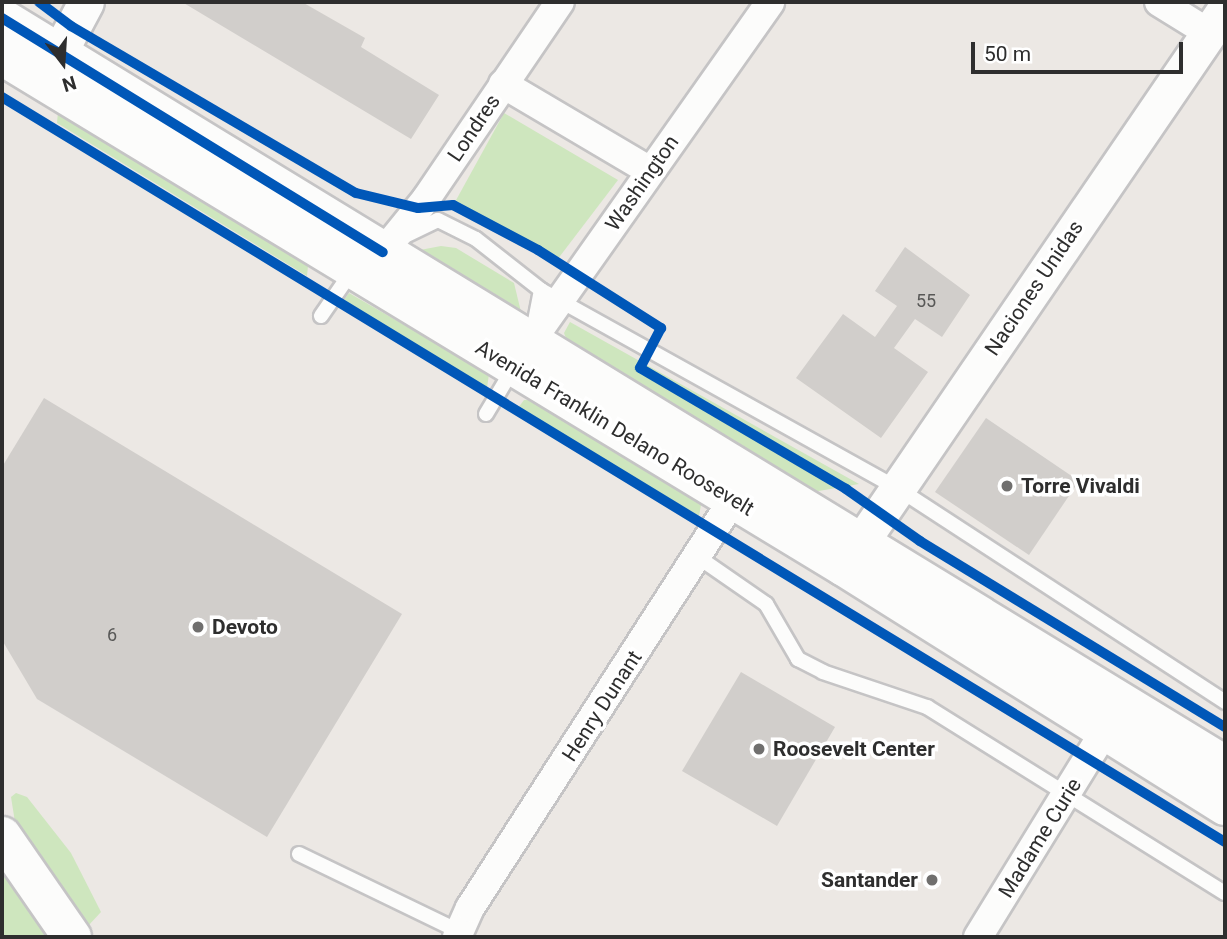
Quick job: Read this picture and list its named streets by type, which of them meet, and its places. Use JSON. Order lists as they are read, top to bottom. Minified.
{"streets":{"main road":["Avenida Franklin Delano Roosevelt"],"street":["Londres","Washington","Naciones Unidas","Henry Dunant","Madame Curie"]},"crossings":[["Londres","Avenida Franklin Delano Roosevelt"],["Washington","Avenida Franklin Delano Roosevelt"],["Naciones Unidas","Avenida Franklin Delano Roosevelt"],["Avenida Franklin Delano Roosevelt","Henry Dunant"],["Avenida Franklin Delano Roosevelt","Madame Curie"]],"places":["Torre Vivaldi","Devoto","Roosevelt Center","Santander"],"house_numbers":["55","6"],"scale_bar":"50 m","north":"bottom"}
